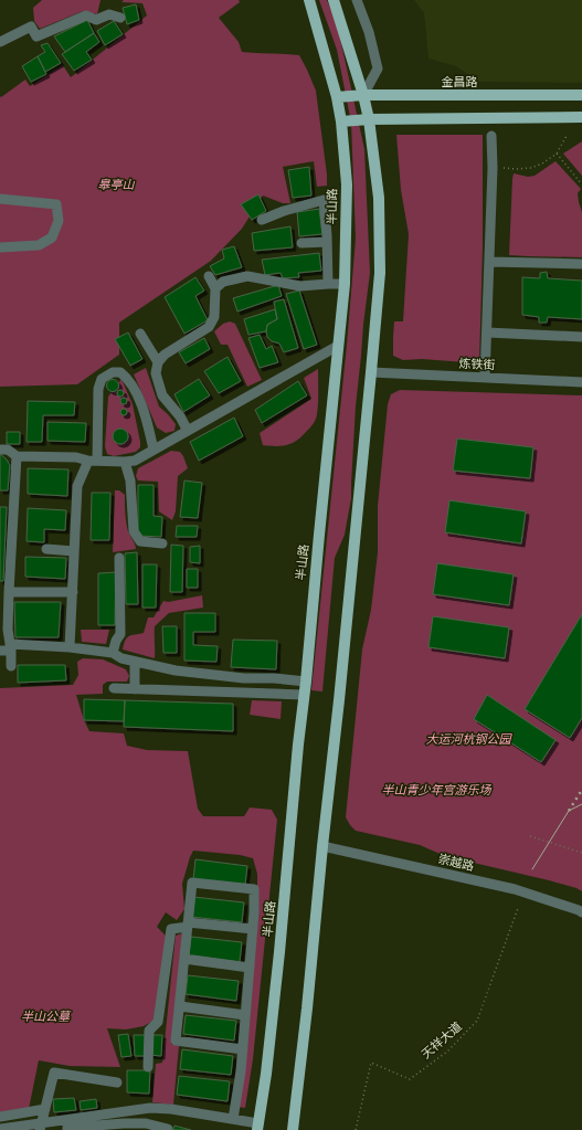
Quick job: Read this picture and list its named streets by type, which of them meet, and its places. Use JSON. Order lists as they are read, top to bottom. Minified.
{"streets":{"main road":["金昌路","半山路"],"street":["炼铁街","崇越路"],"path":["天祥大道"]},"crossings":[["金昌路","半山路"]],"parks":["皋亭山","大运河杭钢公园","半山青少年宫游乐场","半山公墓"]}
